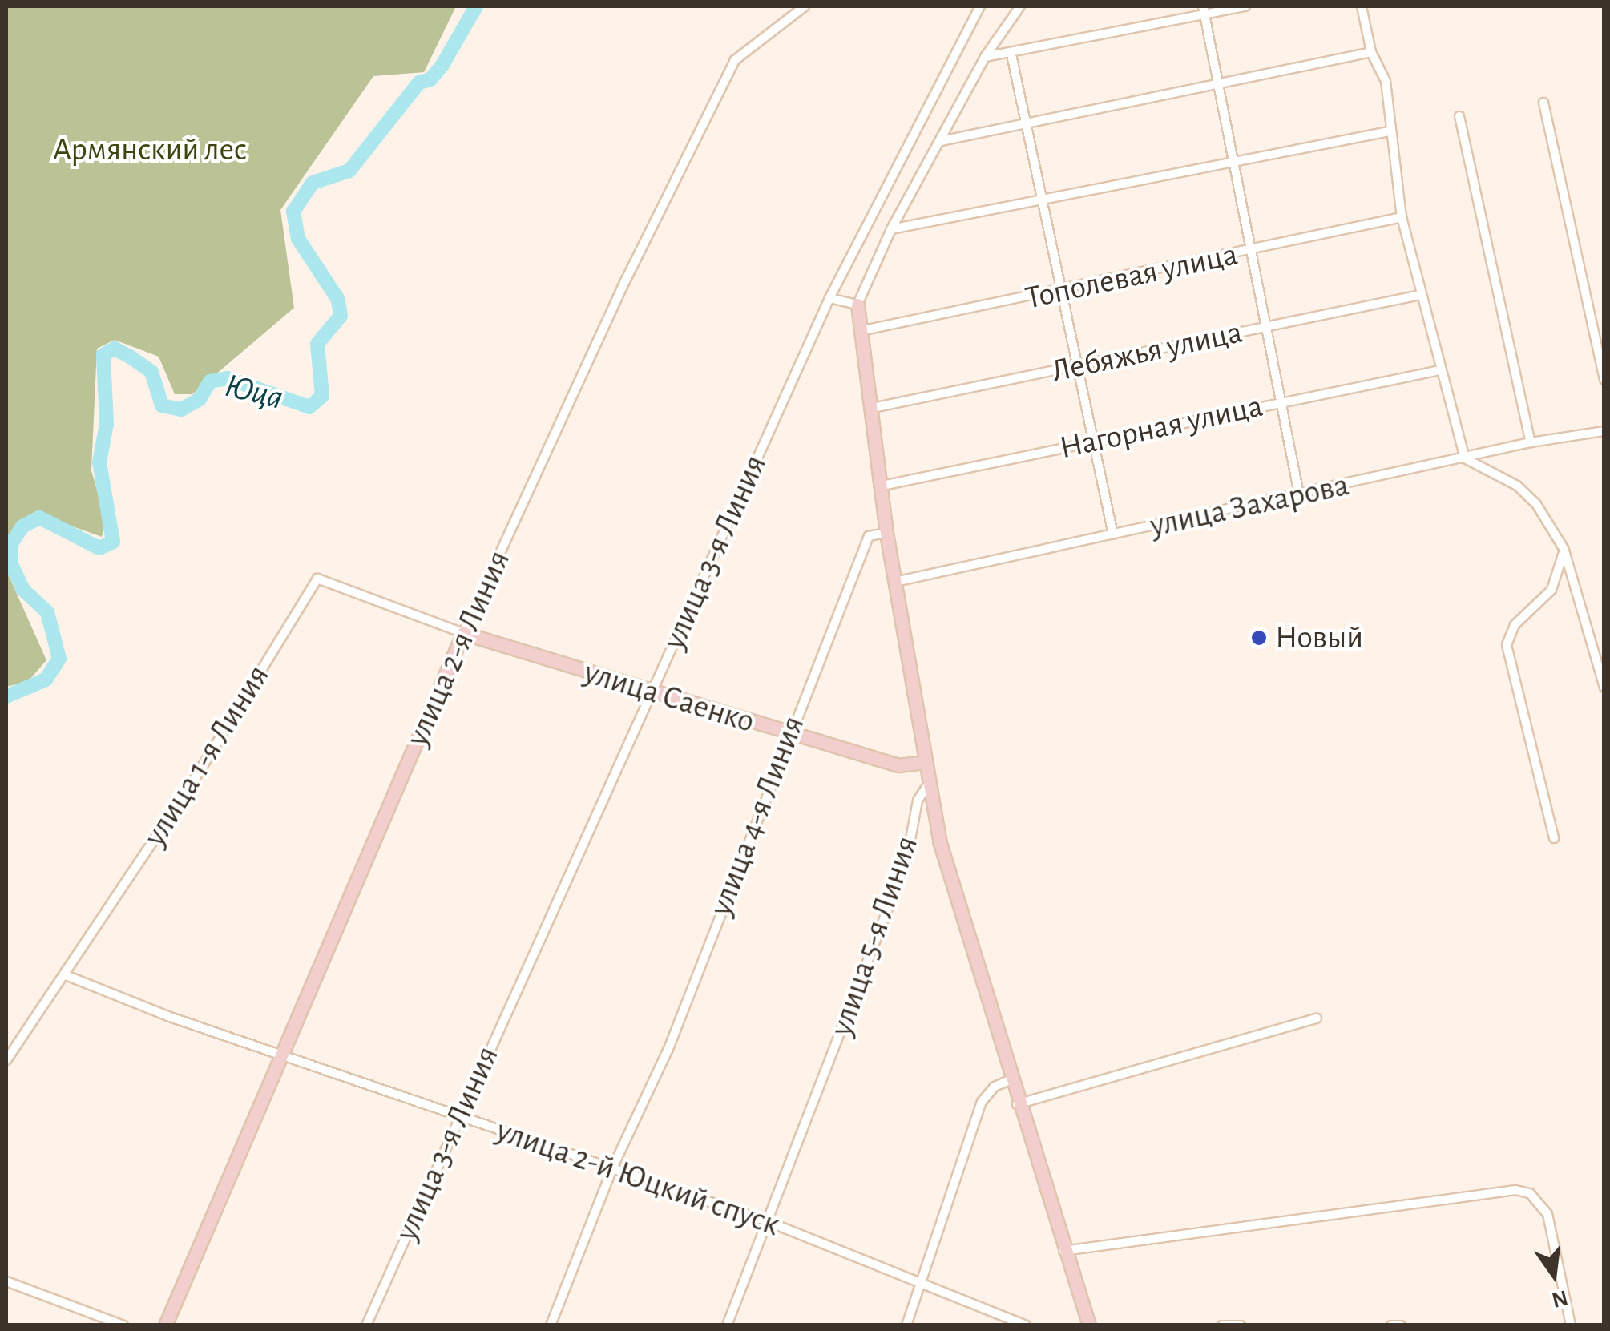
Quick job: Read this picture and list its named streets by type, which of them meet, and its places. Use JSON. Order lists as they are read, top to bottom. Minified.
{"streets":{"street":["Тополевая улица","Лебяжья улица","Нагорная улица","улица Захарова","улица 3-я Линия","улица 2-я Линия","улица Саенко","улица 1-я Линия","улица 4-я Линия","улица 5-я Линия","улица 2-й Юцкий спуск"]},"crossings":[["улица 3-я Линия","улица Саенко"],["улица 3-я Линия","улица 2-й Юцкий спуск"],["улица 2-я Линия","улица Саенко"],["улица 2-я Линия","улица 1-я Линия"],["улица 2-я Линия","улица 2-й Юцкий спуск"],["улица Саенко","улица 1-я Линия"],["улица Саенко","улица 4-я Линия"],["улица 1-я Линия","улица 2-й Юцкий спуск"],["улица 4-я Линия","улица 2-й Юцкий спуск"],["улица 5-я Линия","улица 2-й Юцкий спуск"]],"water":["Юца"],"parks":["Армянский лес"],"places":["Новый"],"north":"bottom"}
